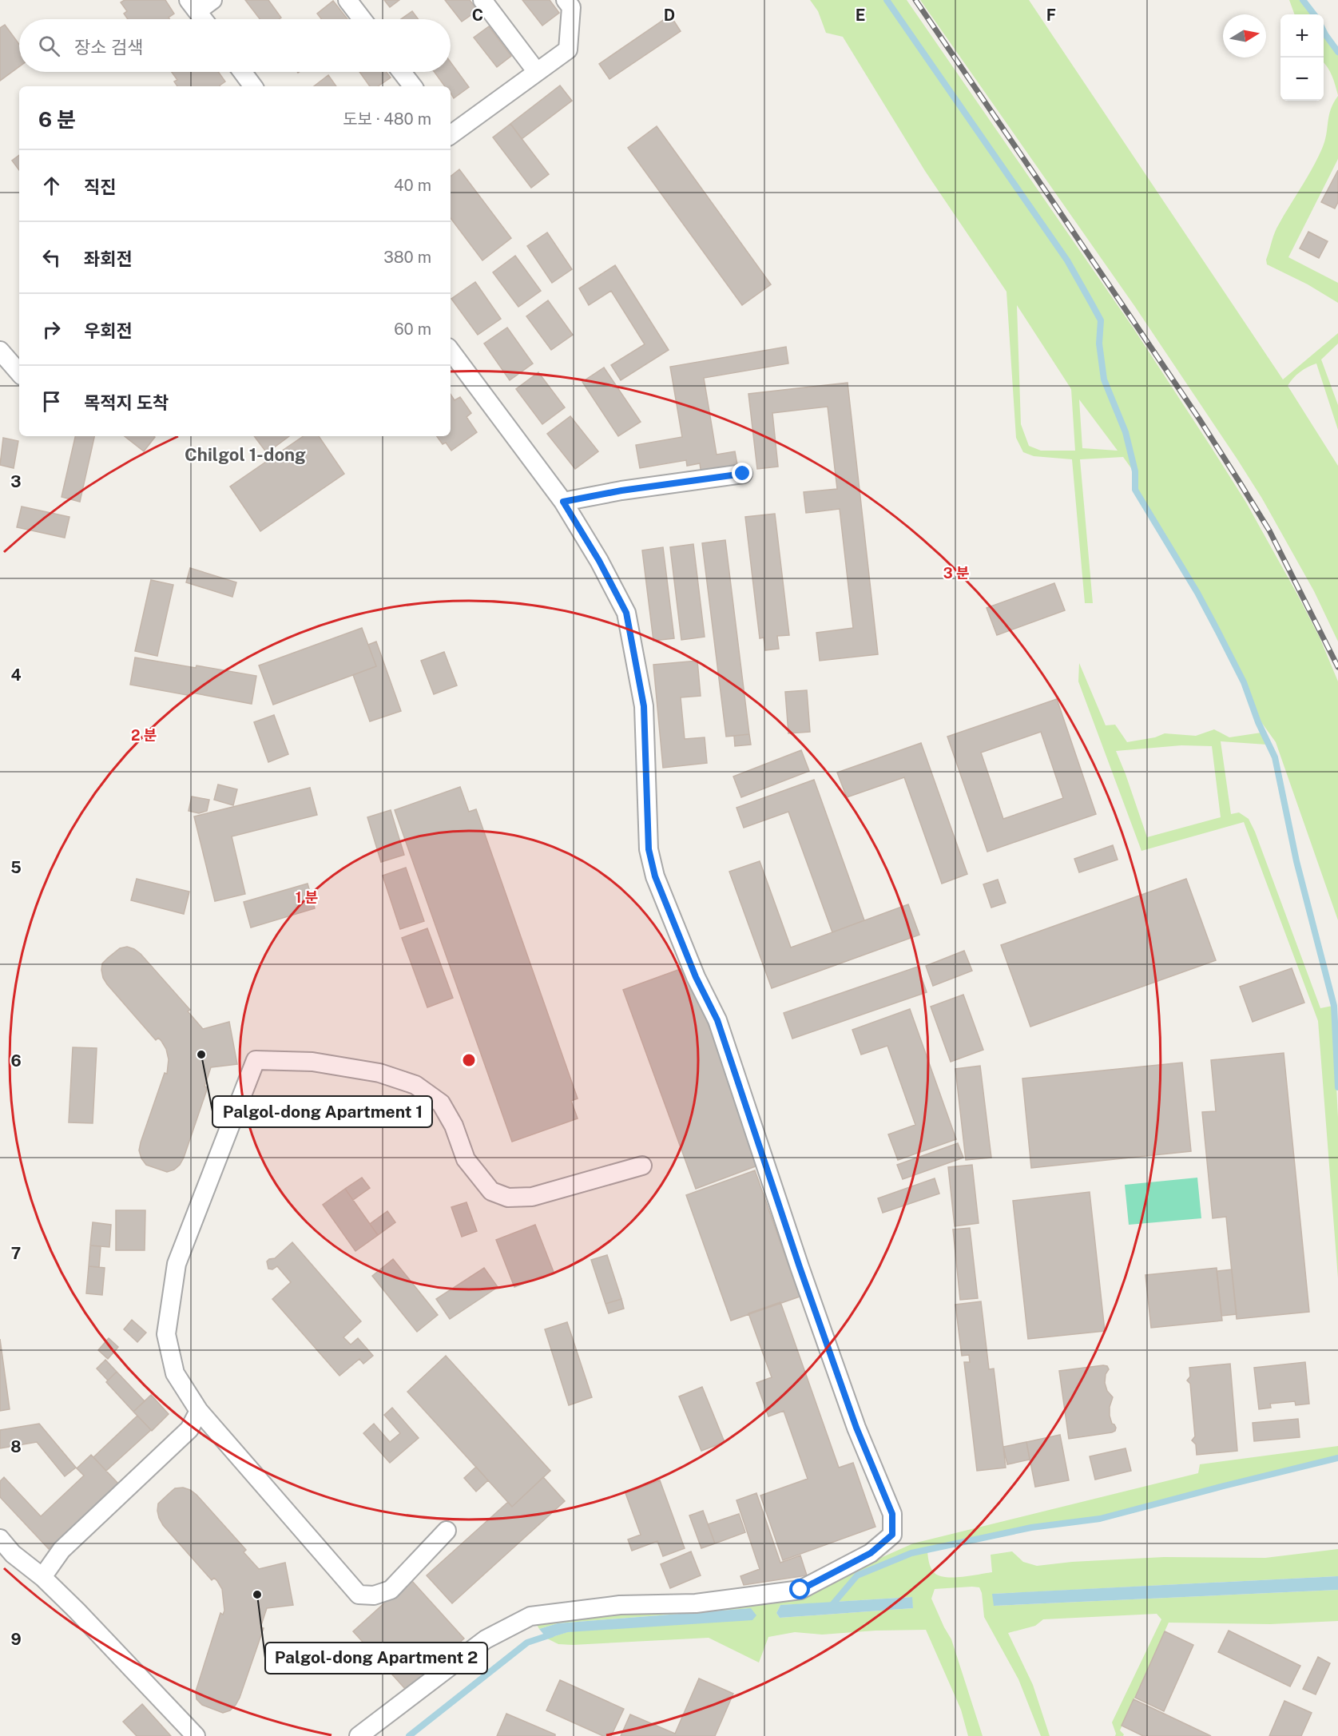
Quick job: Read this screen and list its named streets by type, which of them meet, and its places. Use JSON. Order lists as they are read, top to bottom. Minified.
{"districts":["Chilgol 1-dong"],"places":["Palgol-dong Apartment 1","Palgol-dong Apartment 2"],"north":"right","page":{"map_buttons":["+","−"],"search":"장소 검색","heading":["6 분","도보 · 480 m"],"list":[["직진","40 m"],["좌회전","380 m"],["우회전","60 m"],"목적지 도착"]},"grid":{"columns":["C","D","E","F"],"rows":["3","4","5","6","7","8","9"]},"rings":["3 분","2 분","1 분"]}
